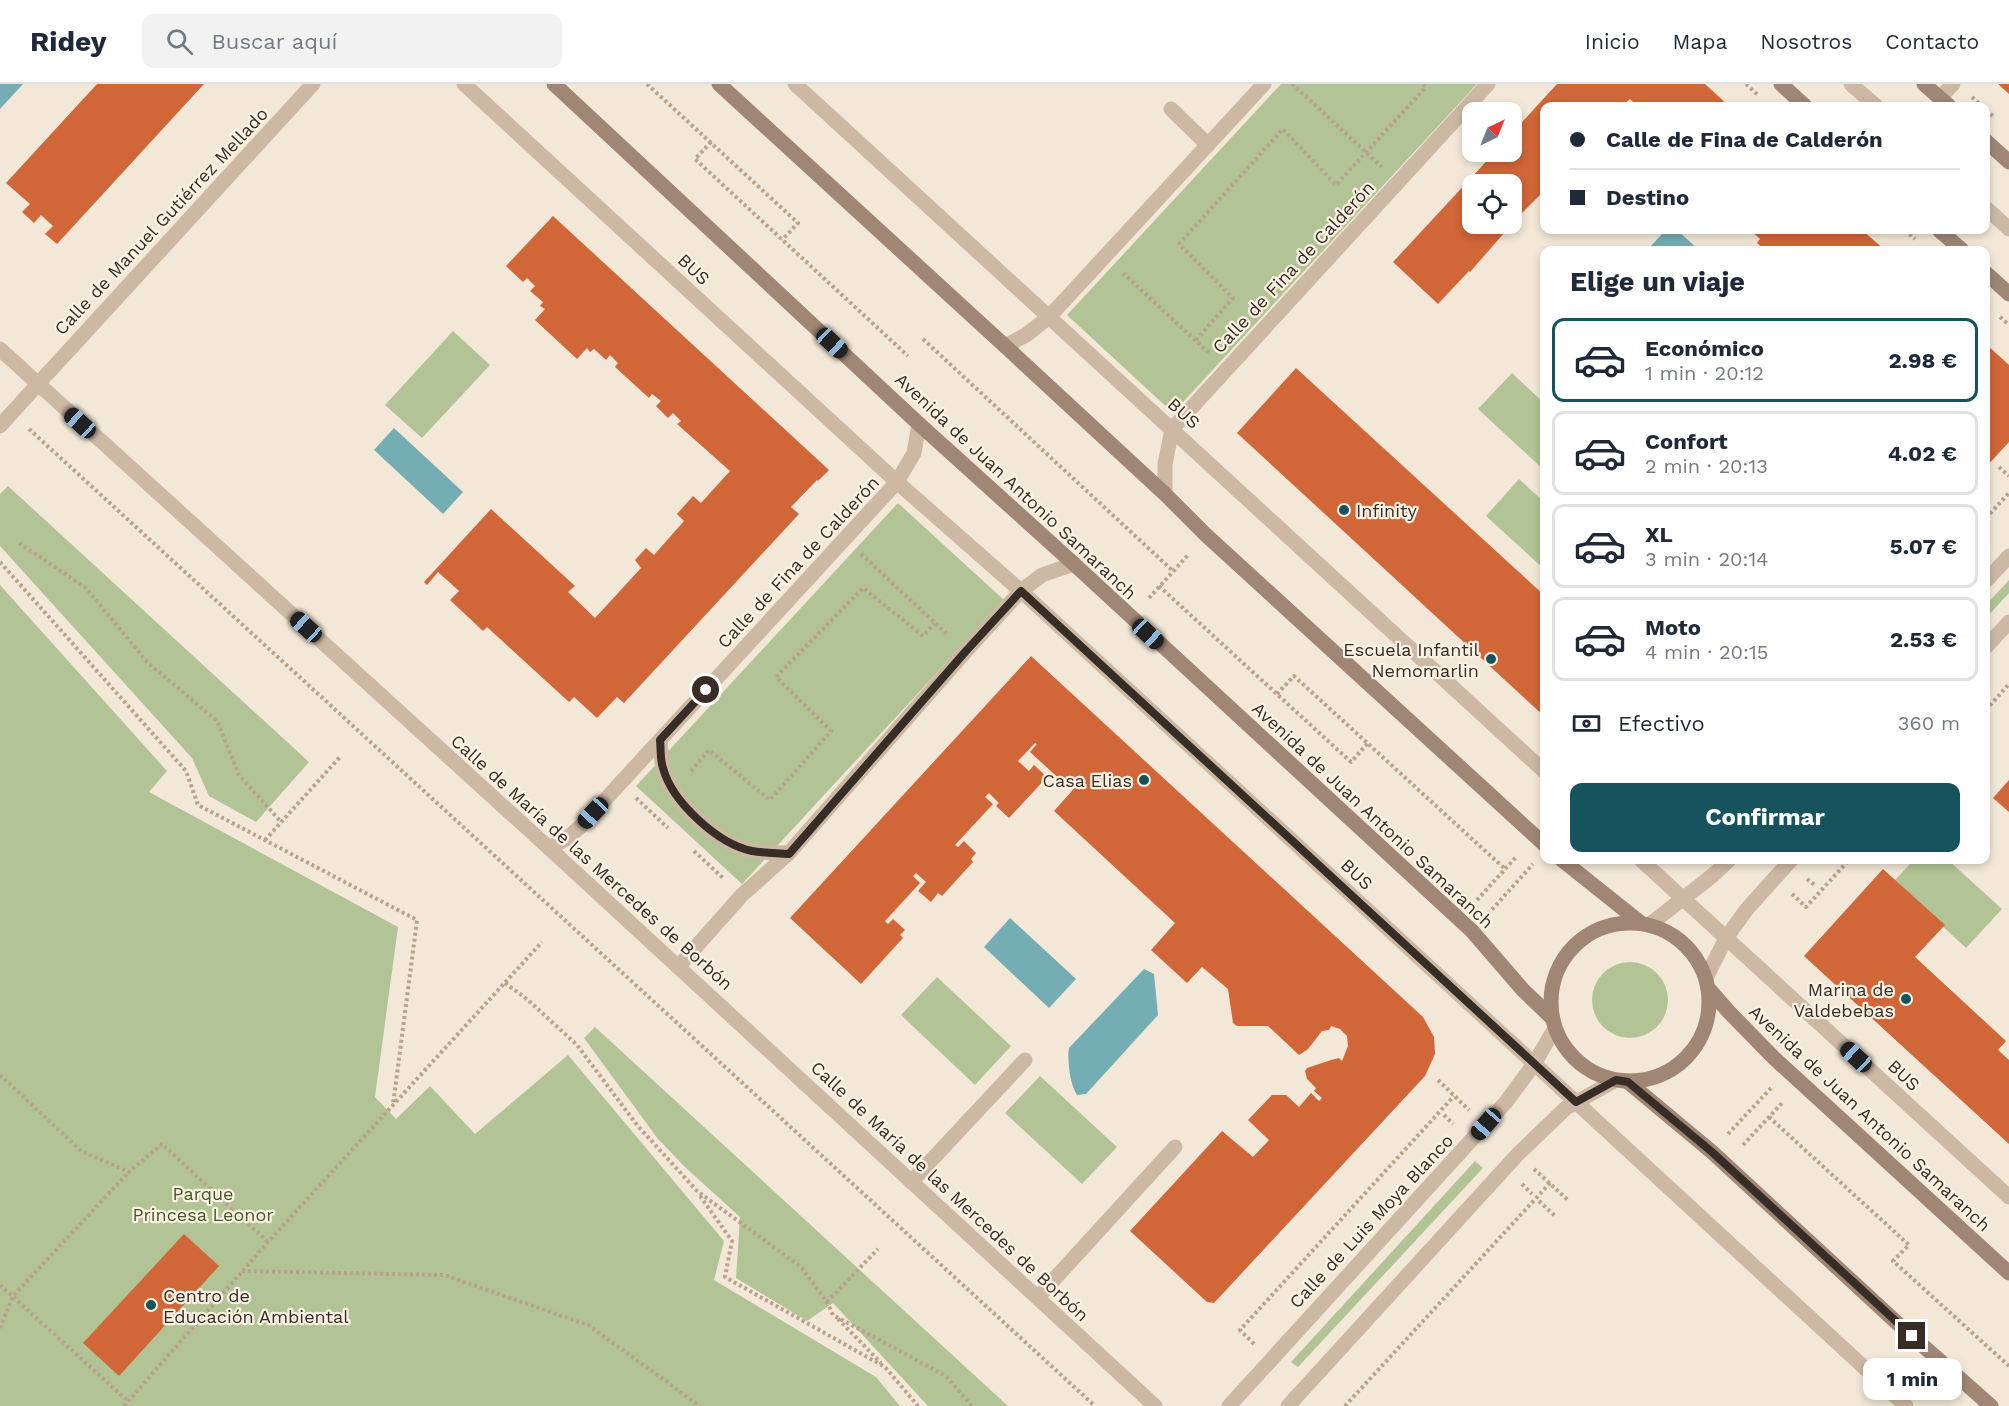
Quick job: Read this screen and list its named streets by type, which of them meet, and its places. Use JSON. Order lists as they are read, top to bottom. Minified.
{"streets":{"street":["Calle de Manuel Gutiérrez Mellado","Calle de Fina de Calderón","BUS","Avenida de Juan Antonio Samaranch","Calle de María de las Mercedes de Borbón","Calle de Luis Moya Blanco"]},"crossings":[["Calle de Manuel Gutiérrez Mellado","Calle de María de las Mercedes de Borbón"],["Calle de Fina de Calderón","BUS"],["Calle de Fina de Calderón","Avenida de Juan Antonio Samaranch"],["Calle de Fina de Calderón","Calle de María de las Mercedes de Borbón"],["BUS","Calle de Luis Moya Blanco"],["Avenida de Juan Antonio Samaranch","Calle de Luis Moya Blanco"]],"parks":["Parque Princesa Leonor"],"places":["Infinity","Escuela Infantil Nemomarlin","Casa Elias","Marina de Valdebebas","Centro de Educación Ambiental"],"north":"top right","page":{"header":"Ridey","search":"Buscar aquí","nav":["Inicio","Mapa","Nosotros","Contacto"],"banner":["Calle de Fina de Calderón","Destino"],"heading":"Elige un viaje","list":[{"name":"Económico","note":"1 min · 20:12","value":"2.98 €"},{"name":"Confort","note":"2 min · 20:13","value":"4.02 €"},{"name":"XL","note":"3 min · 20:14","value":"5.07 €"},{"name":"Moto","note":"4 min · 20:15","value":"2.53 €"}],"pay":["Efectivo","360 m"],"buttons":"Confirmar","bubble":"1 min"}}
